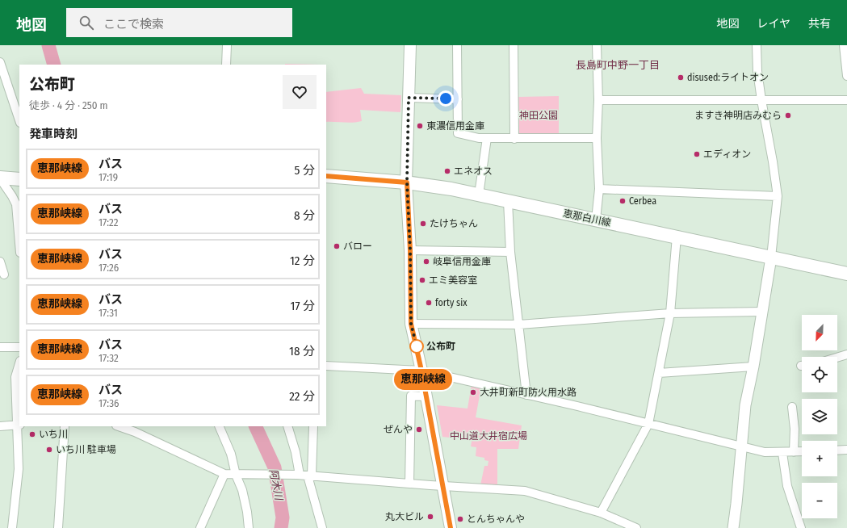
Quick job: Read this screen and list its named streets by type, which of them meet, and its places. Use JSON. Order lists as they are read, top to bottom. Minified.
{"streets":{"main road":["恵那白川線"]},"districts":["長島町中野一丁目"],"water":["阿木川"],"parks":["神田公園","中山道大井宿広場"],"places":["disused:ライトオン","ますき神明店みむら","東濃信用金庫","エディオン","エネオス","Cerbea","たけちゃん","バロー","岐阜信用金庫","エミ美容室","forty six","公布町","大井町新町防火用水路","ぜんや","いち川","いち川 駐車場","丸大ビル","とんちゃんや"],"lines":["bus line 恵那峡線"],"north":"bottom left","page":{"header":"地図","search":"ここで検索","nav":["地図","レイヤ","共有"],"on_map":"恵那峡線","heading":[["公布町","徒歩 · 4 分 · 250 m"],"発車時刻"],"list":[{"mark":"恵那峡線","name":"バス","note":"17:19","value":"5 分"},{"mark":"恵那峡線","name":"バス","note":"17:22","value":"8 分"},{"mark":"恵那峡線","name":"バス","note":"17:26","value":"12 分"},{"mark":"恵那峡線","name":"バス","note":"17:31","value":"17 分"},{"mark":"恵那峡線","name":"バス","note":"17:32","value":"18 分"},{"mark":"恵那峡線","name":"バス","note":"17:36","value":"22 分"}],"map_buttons":["+","−"]}}
